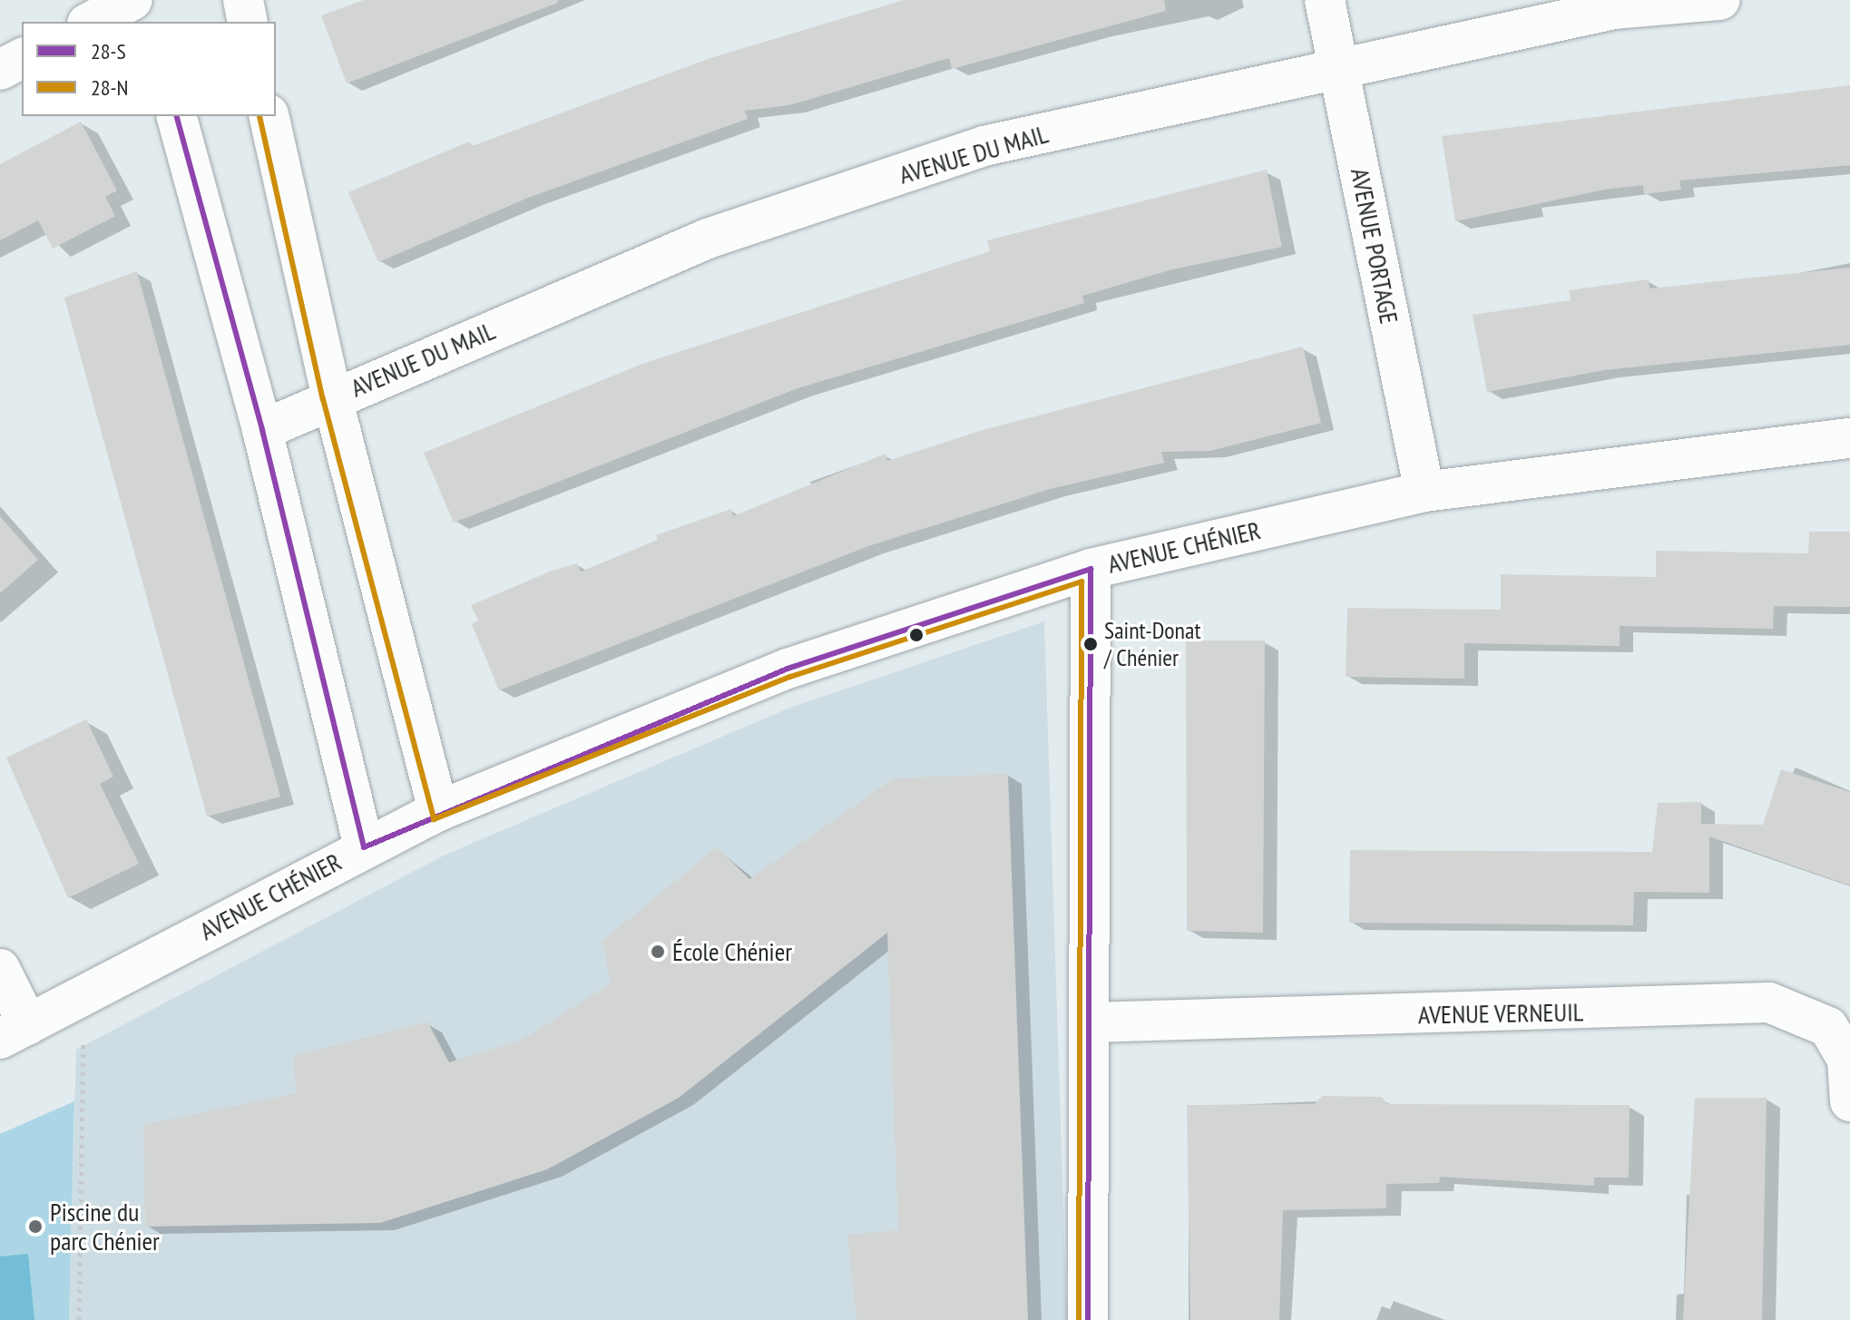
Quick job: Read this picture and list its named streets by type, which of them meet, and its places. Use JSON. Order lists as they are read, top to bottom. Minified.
{"streets":{"street":["AVENUE DU MAIL","AVENUE PORTAGE","AVENUE CHÉNIER","AVENUE VERNEUIL"]},"crossings":[["AVENUE DU MAIL","AVENUE PORTAGE"],["AVENUE PORTAGE","AVENUE CHÉNIER"]],"places":["Saint-Donat / Chénier","École Chénier","Piscine du parc Chénier"],"lines":["transit line 28-S","transit line 28-N"],"legend":["28-S","28-N"]}
